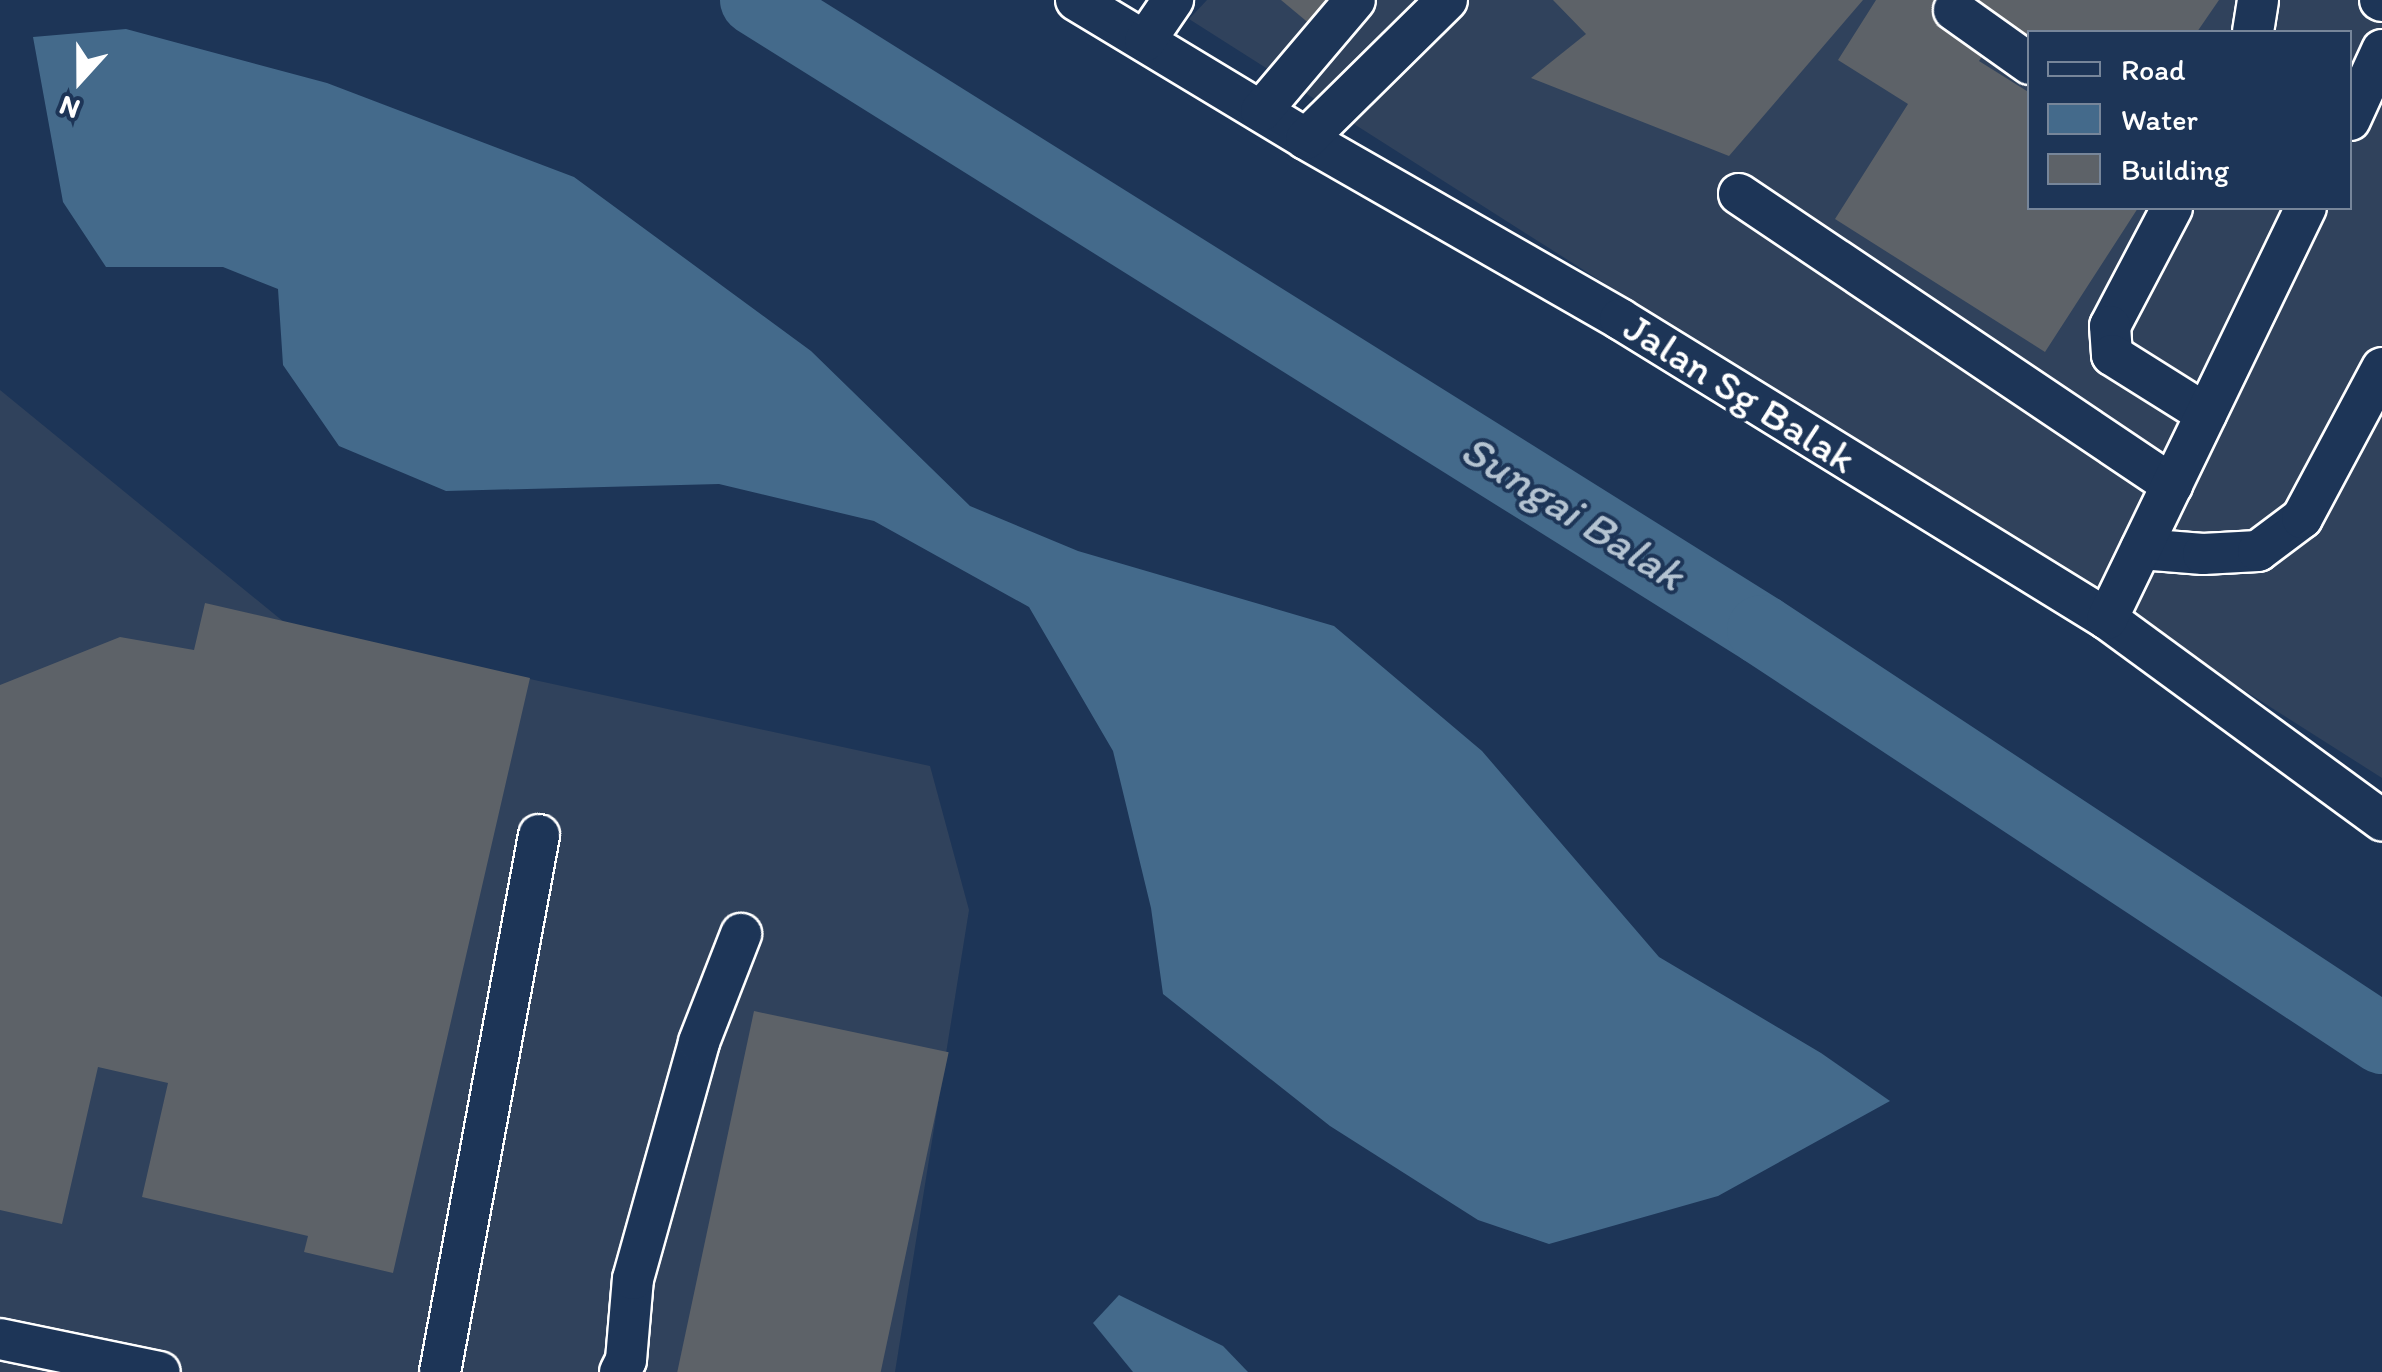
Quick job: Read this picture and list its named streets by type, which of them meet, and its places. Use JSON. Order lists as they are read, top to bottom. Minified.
{"streets":{"street":["Jalan Sg Balak"]},"water":["Sungai Balak"],"legend":["Road","Water","Building"],"north":"bottom"}
